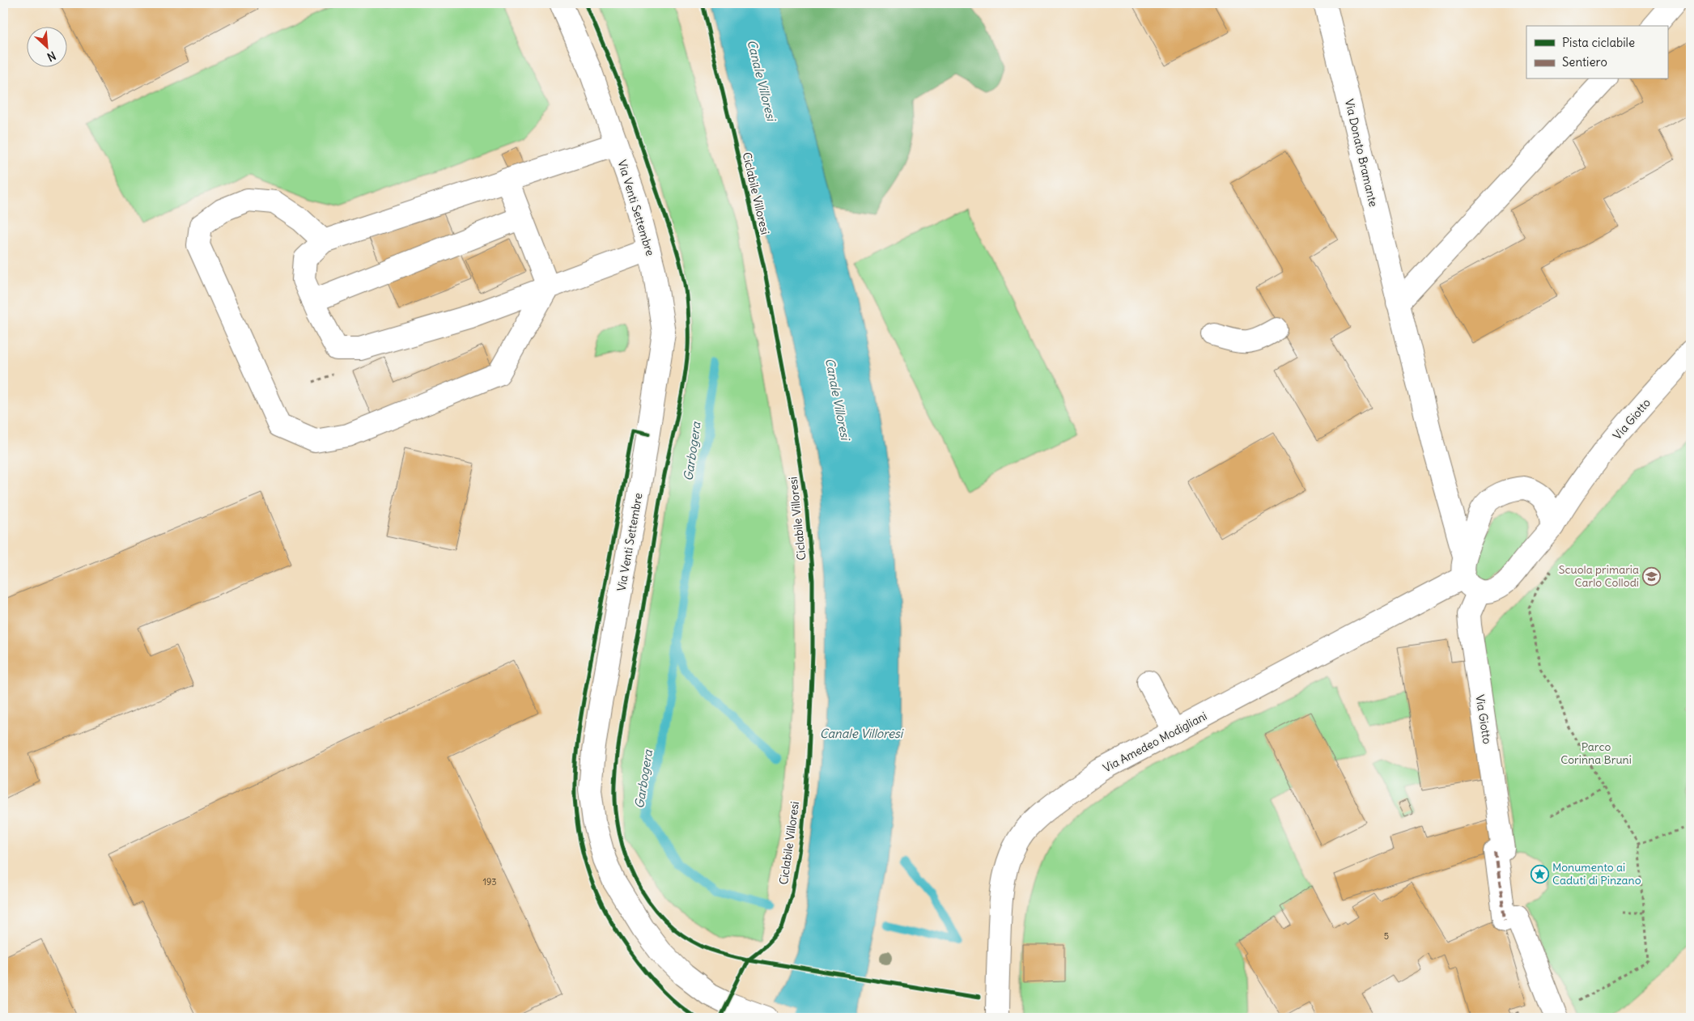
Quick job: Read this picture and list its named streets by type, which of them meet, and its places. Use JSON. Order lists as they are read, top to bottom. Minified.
{"streets":{"street":["Via Donato Bramante","Via Venti Settembre","Via Giotto","Via Amedeo Modigliani"],"cycle path":["Ciclabile Villoresi"]},"crossings":[["Via Donato Bramante","Via Giotto"],["Via Donato Bramante","Via Amedeo Modigliani"],["Via Giotto","Via Amedeo Modigliani"]],"water":["Canale Villoresi","Garbogera"],"parks":["Parco Corinna Bruni"],"places":{"school or university":["Scuola primaria Carlo Collodi"],"place":["Monumento ai Caduti di Pinzano"]},"house_numbers":["193","5"],"legend":["Pista ciclabile","Sentiero"],"north":"bottom right"}
